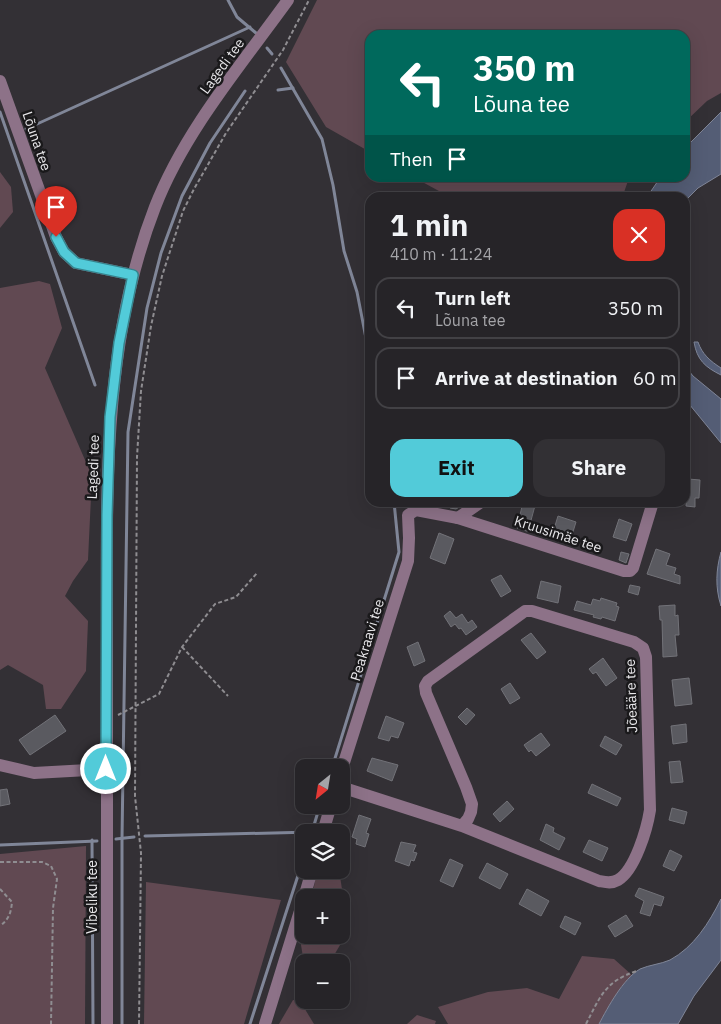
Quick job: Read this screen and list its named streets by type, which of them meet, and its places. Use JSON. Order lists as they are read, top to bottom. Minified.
{"streets":{"street":["Lagedi tee","Lõuna tee","Kruusimäe tee","Peakraavi tee","Jõeääre tee","Vibeliku tee"]},"crossings":[["Lagedi tee","Lõuna tee"],["Lagedi tee","Vibeliku tee"],["Kruusimäe tee","Peakraavi tee"]],"north":"bottom left","page":{"turn":["350 m","Lõuna tee"],"then":"Then","heading":["1 min","410 m · 11:24"],"list":[{"name":"Turn left","note":"Lõuna tee","value":"350 m"},{"name":"Arrive at destination","value":"60 m"}],"buttons":["Exit","Share"],"map_buttons":["+","−"]}}
